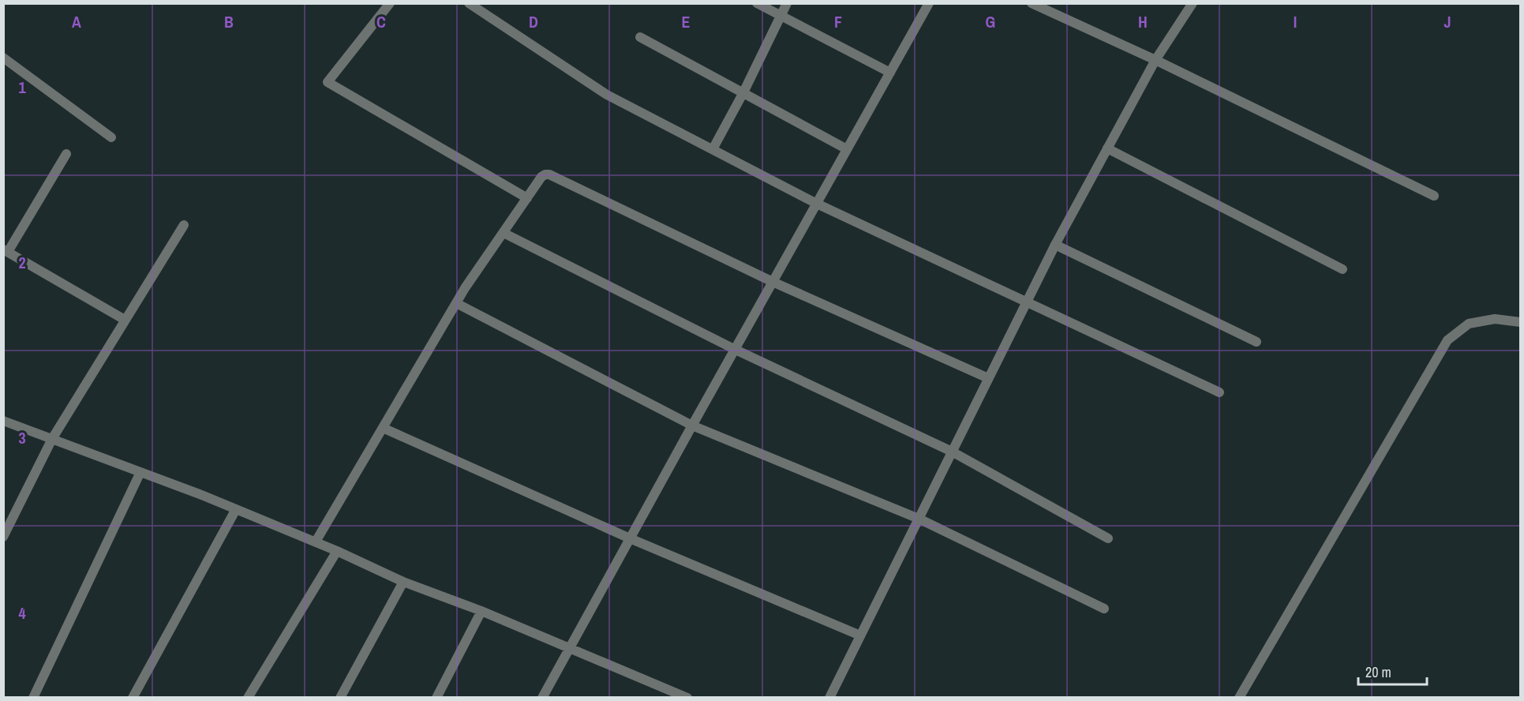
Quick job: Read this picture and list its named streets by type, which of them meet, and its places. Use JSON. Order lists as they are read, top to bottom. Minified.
{"scale_bar":"20 m","grid":{"columns":["A","B","C","D","E","F","G","H","I","J"],"rows":["1","2","3","4"]}}
